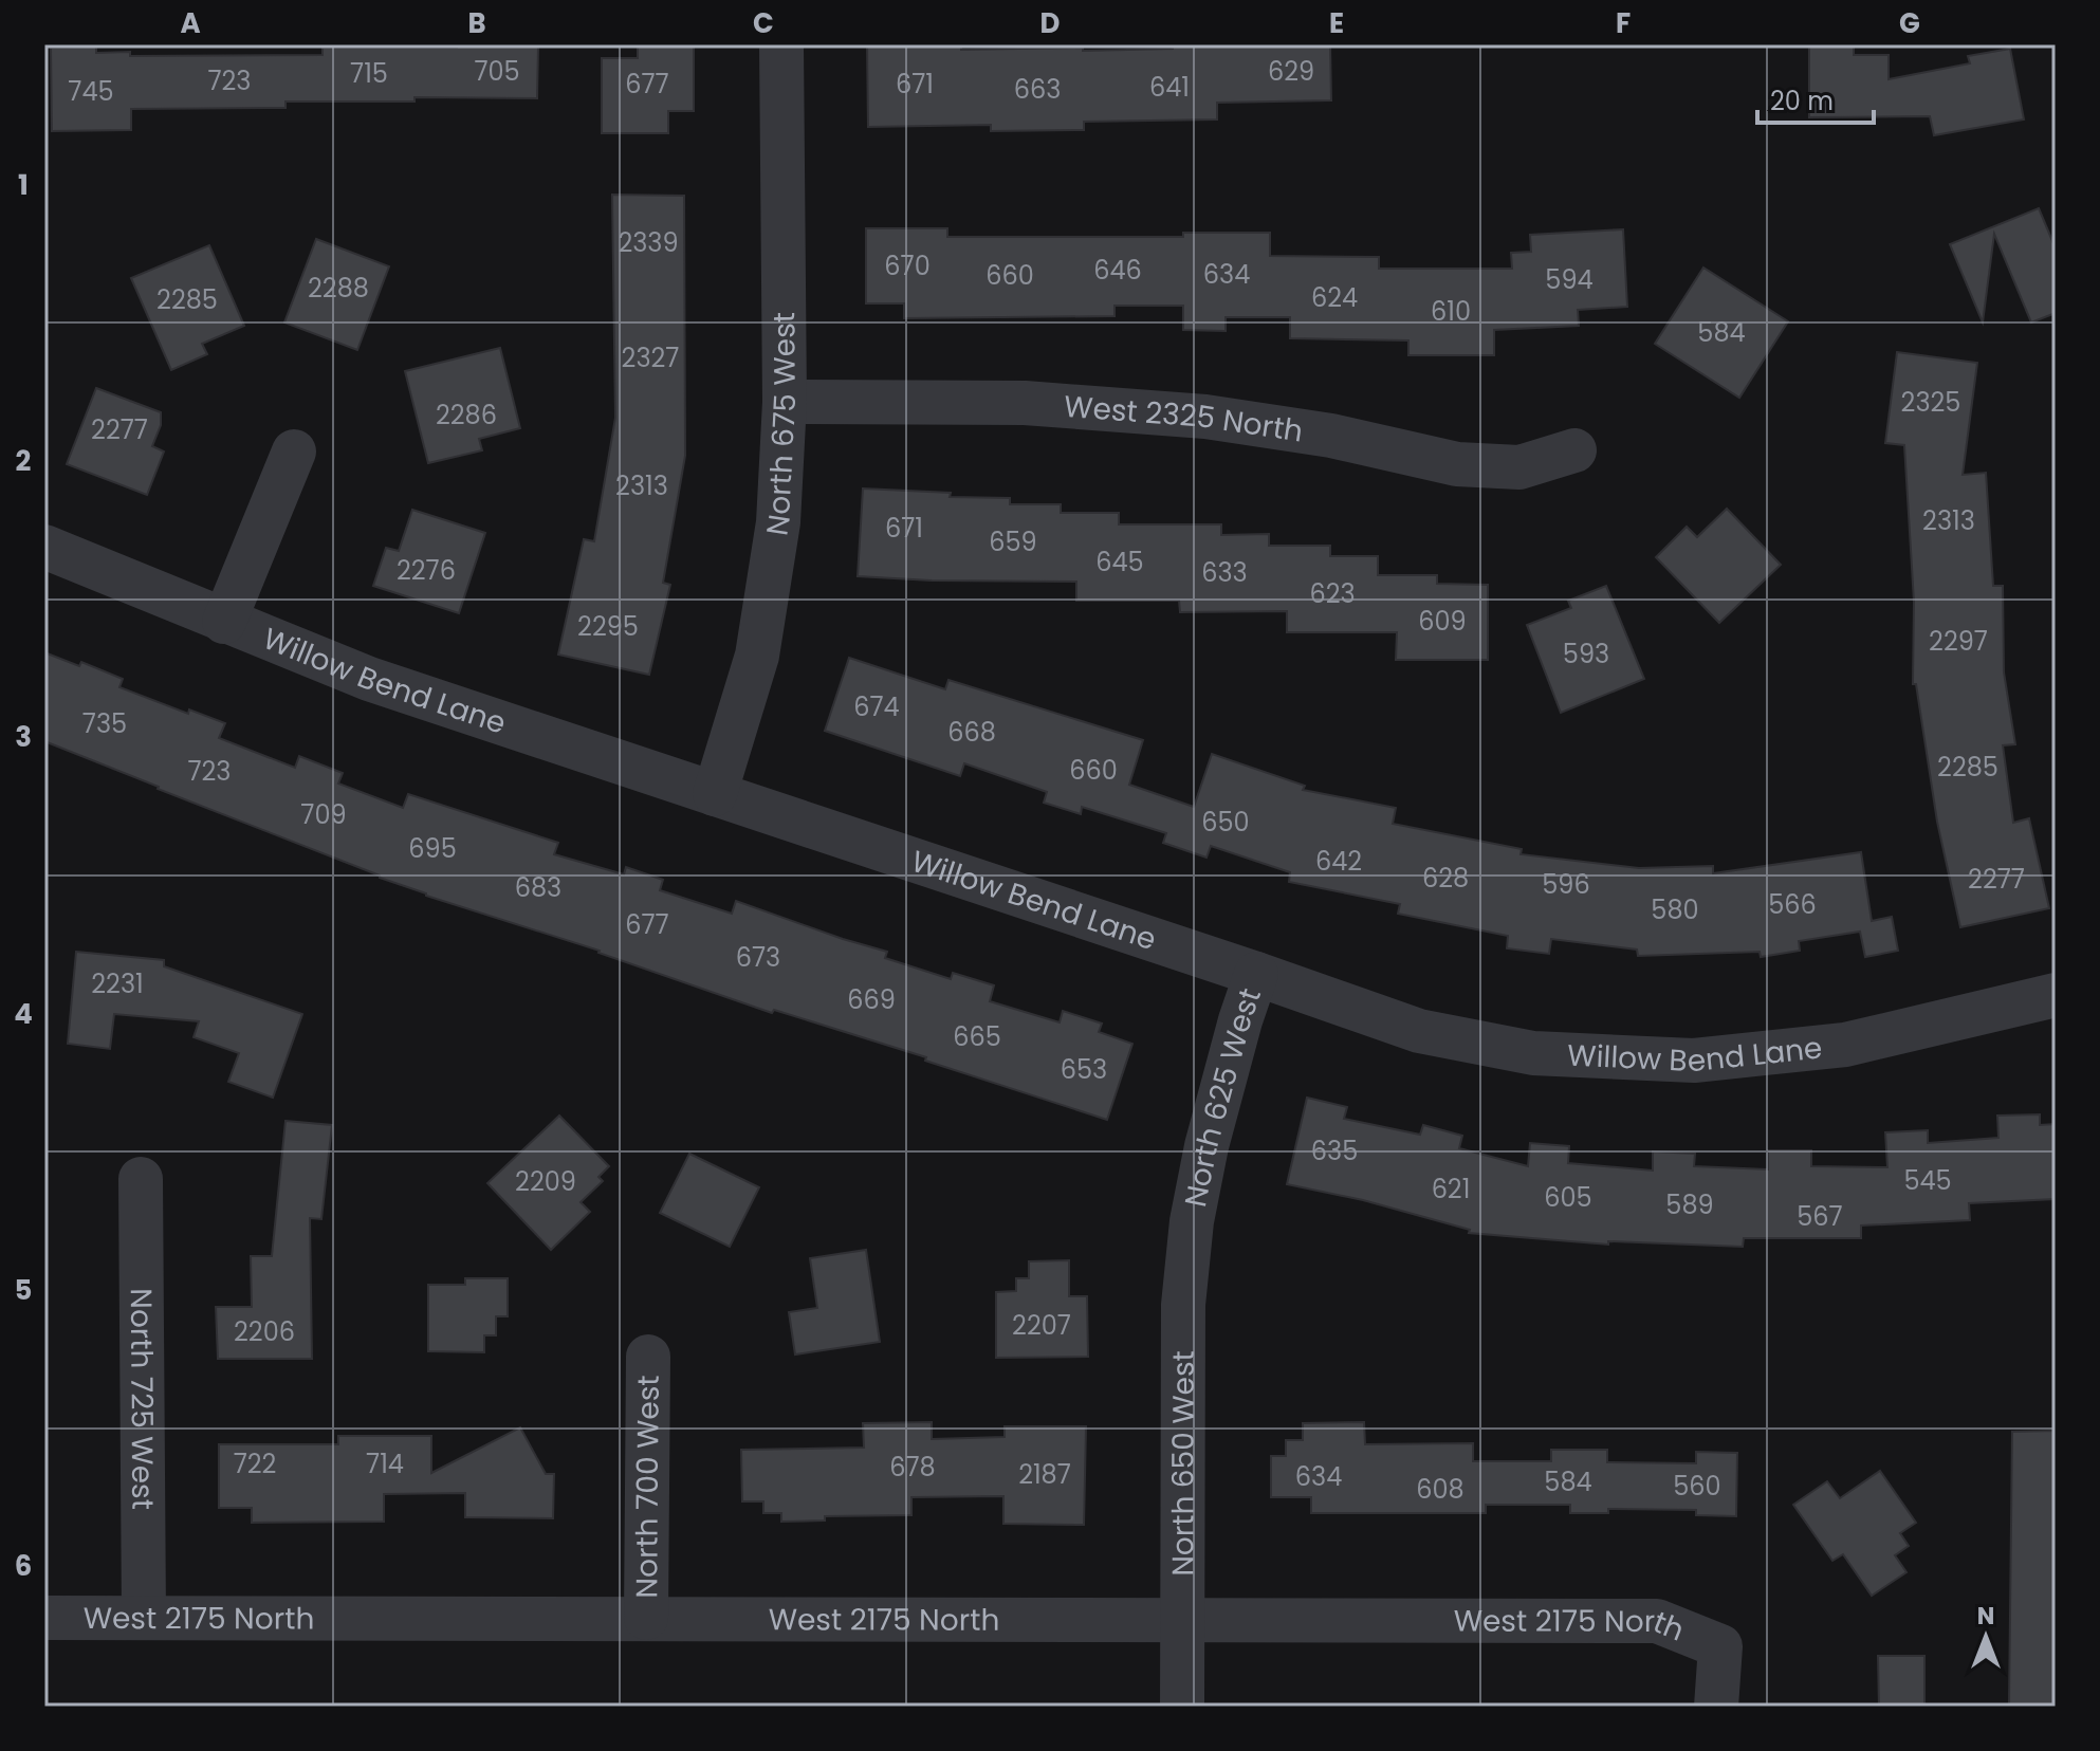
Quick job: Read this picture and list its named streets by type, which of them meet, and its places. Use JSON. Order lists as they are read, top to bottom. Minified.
{"streets":{"street":["West 2325 North","North 675 West","Willow Bend Lane","North 625 West","North 725 West","North 650 West","North 700 West","West 2175 North"]},"crossings":[["West 2325 North","North 675 West"],["North 675 West","Willow Bend Lane"],["Willow Bend Lane","North 625 West"],["North 625 West","North 650 West"],["North 725 West","West 2175 North"],["North 650 West","West 2175 North"],["North 700 West","West 2175 North"]],"house_numbers":["705","629","715","723","677","671","641","663","745","2339","670","646","634","660","594","2288","624","2285","610","584","2327","2325","2286","2277","2313","2313","671","659","645","2276","633","623","609","2295","2297","593","674","735","668","2285","660","723","709","650","695","642","628","2277","596","683","566","580","677","673","2231","669","665","653","635","545","2209","621","605","589","567","2207","2206","722","714","678","2187","634","584","560","608"],"scale_bar":"20 m","north":"top","grid":{"columns":["A","B","C","D","E","F","G"],"rows":["1","2","3","4","5","6"]}}
